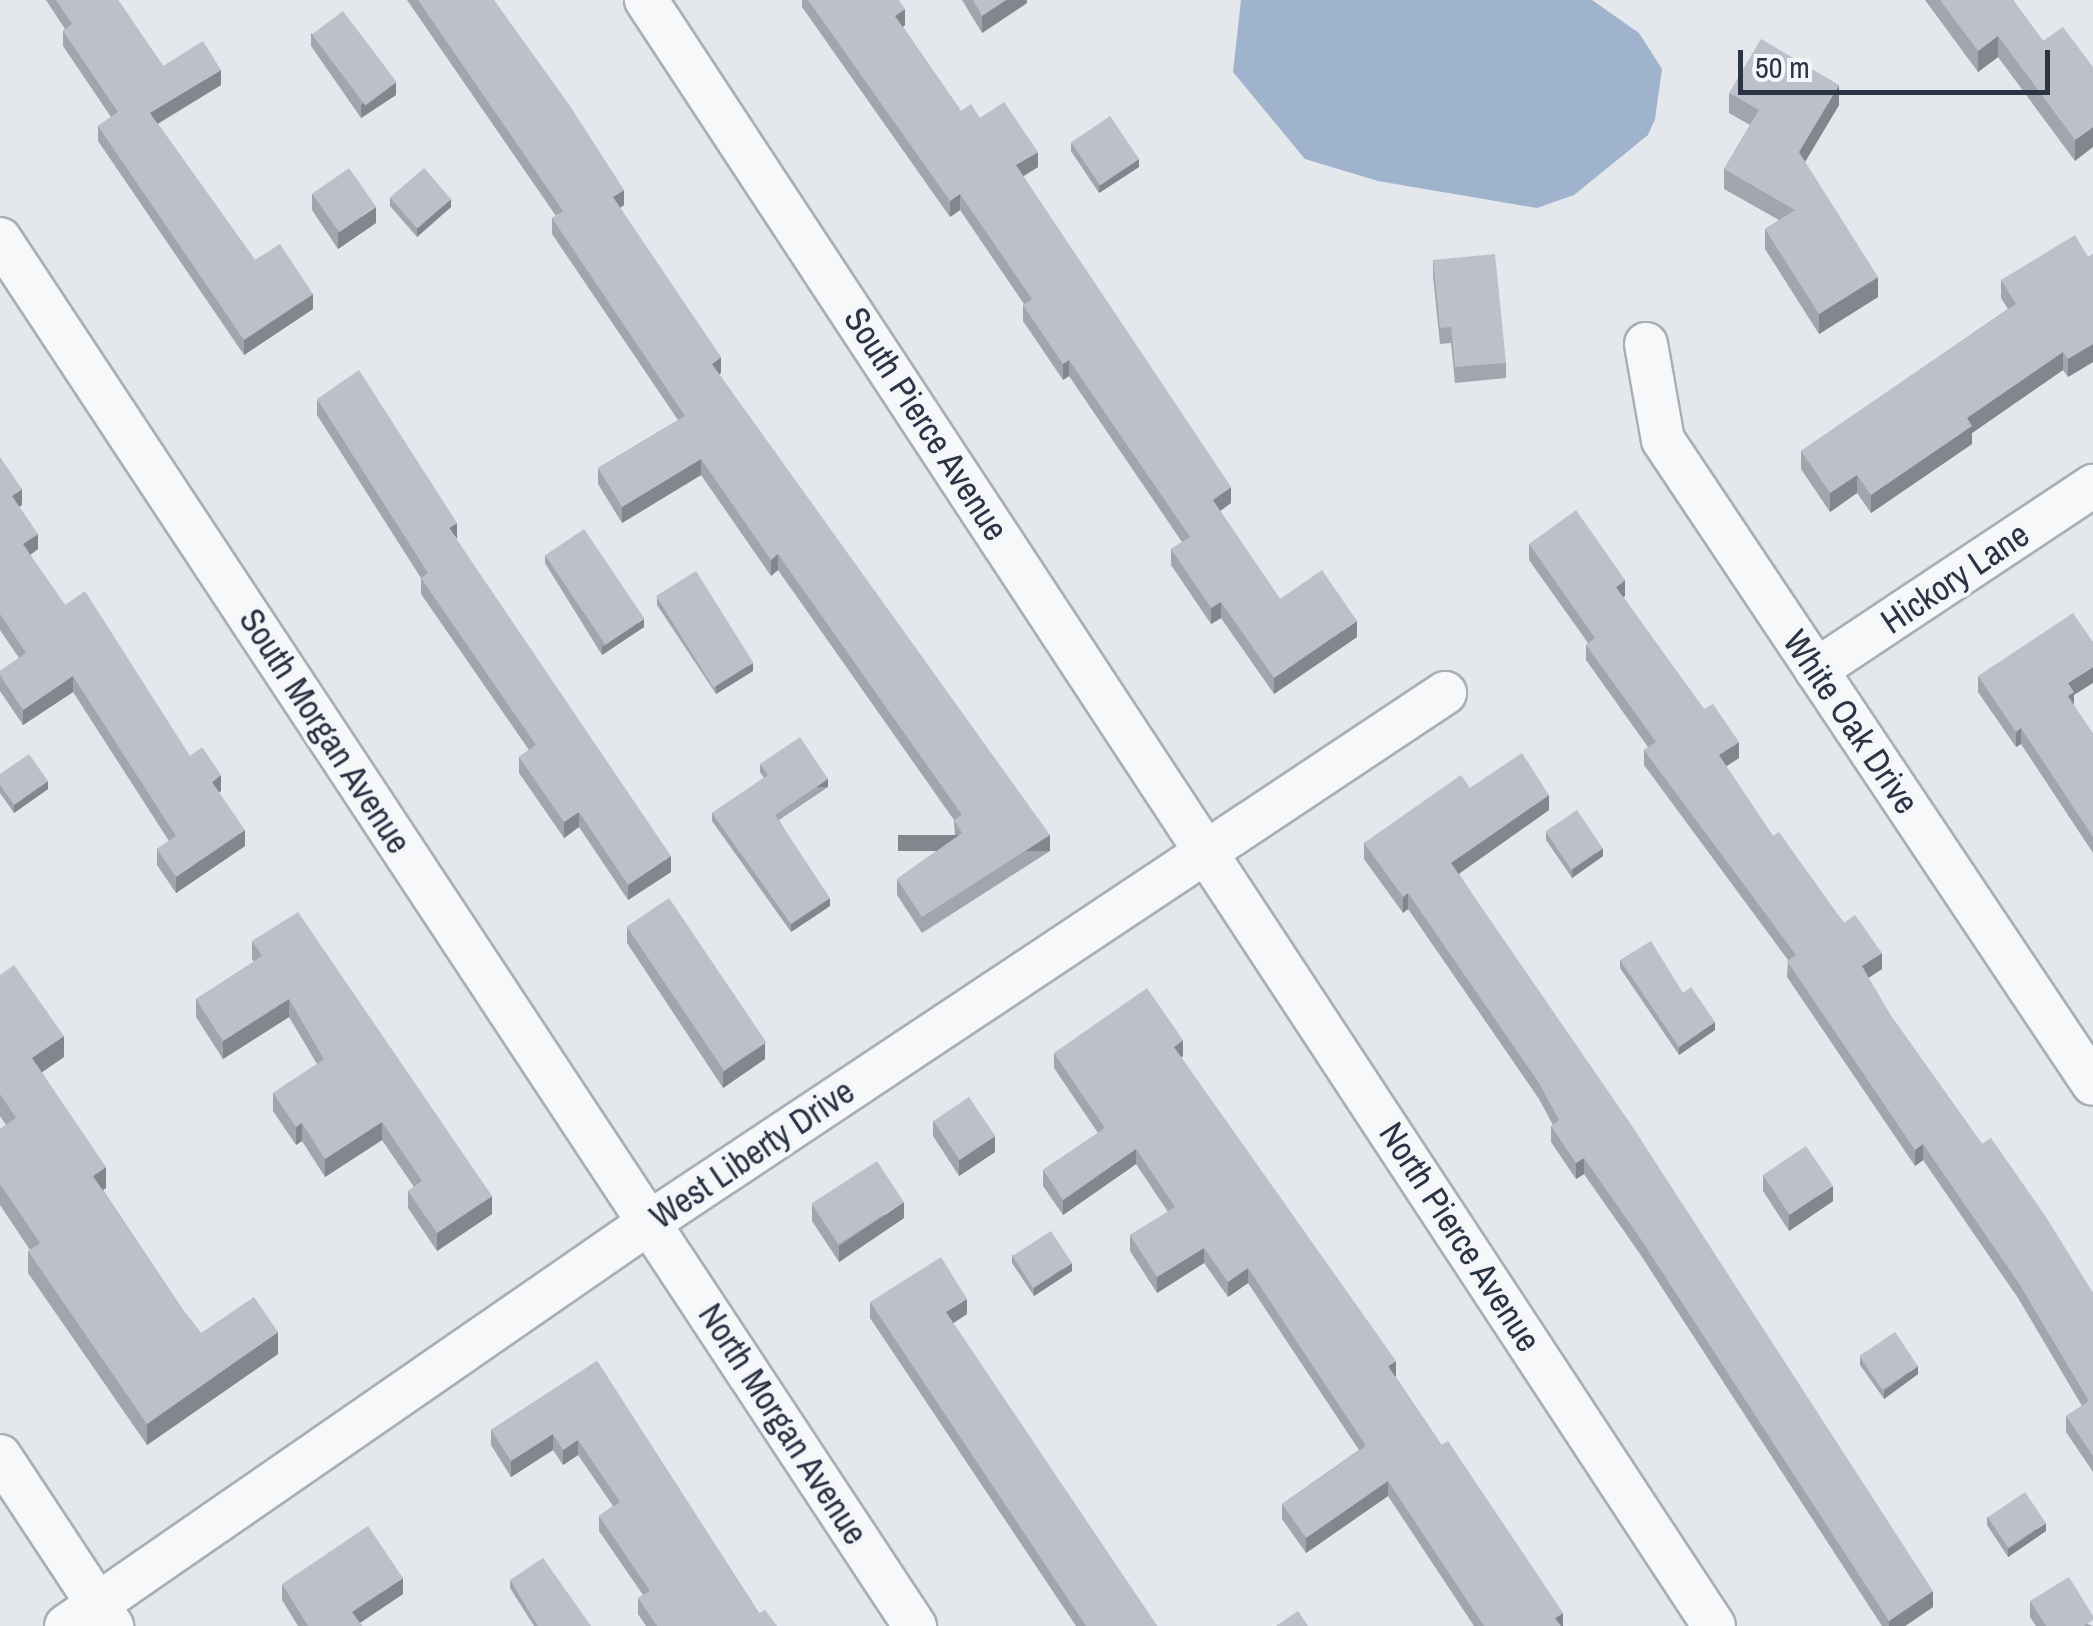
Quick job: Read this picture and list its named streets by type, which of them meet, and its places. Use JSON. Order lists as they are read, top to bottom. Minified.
{"streets":{"street":["South Pierce Avenue","Hickory Lane","White Oak Drive","South Morgan Avenue","West Liberty Drive","North Pierce Avenue","North Morgan Avenue"]},"crossings":[["South Pierce Avenue","West Liberty Drive"],["South Pierce Avenue","North Pierce Avenue"],["Hickory Lane","White Oak Drive"],["South Morgan Avenue","West Liberty Drive"],["South Morgan Avenue","North Morgan Avenue"],["West Liberty Drive","North Pierce Avenue"],["West Liberty Drive","North Morgan Avenue"]],"scale_bar":"50 m"}
